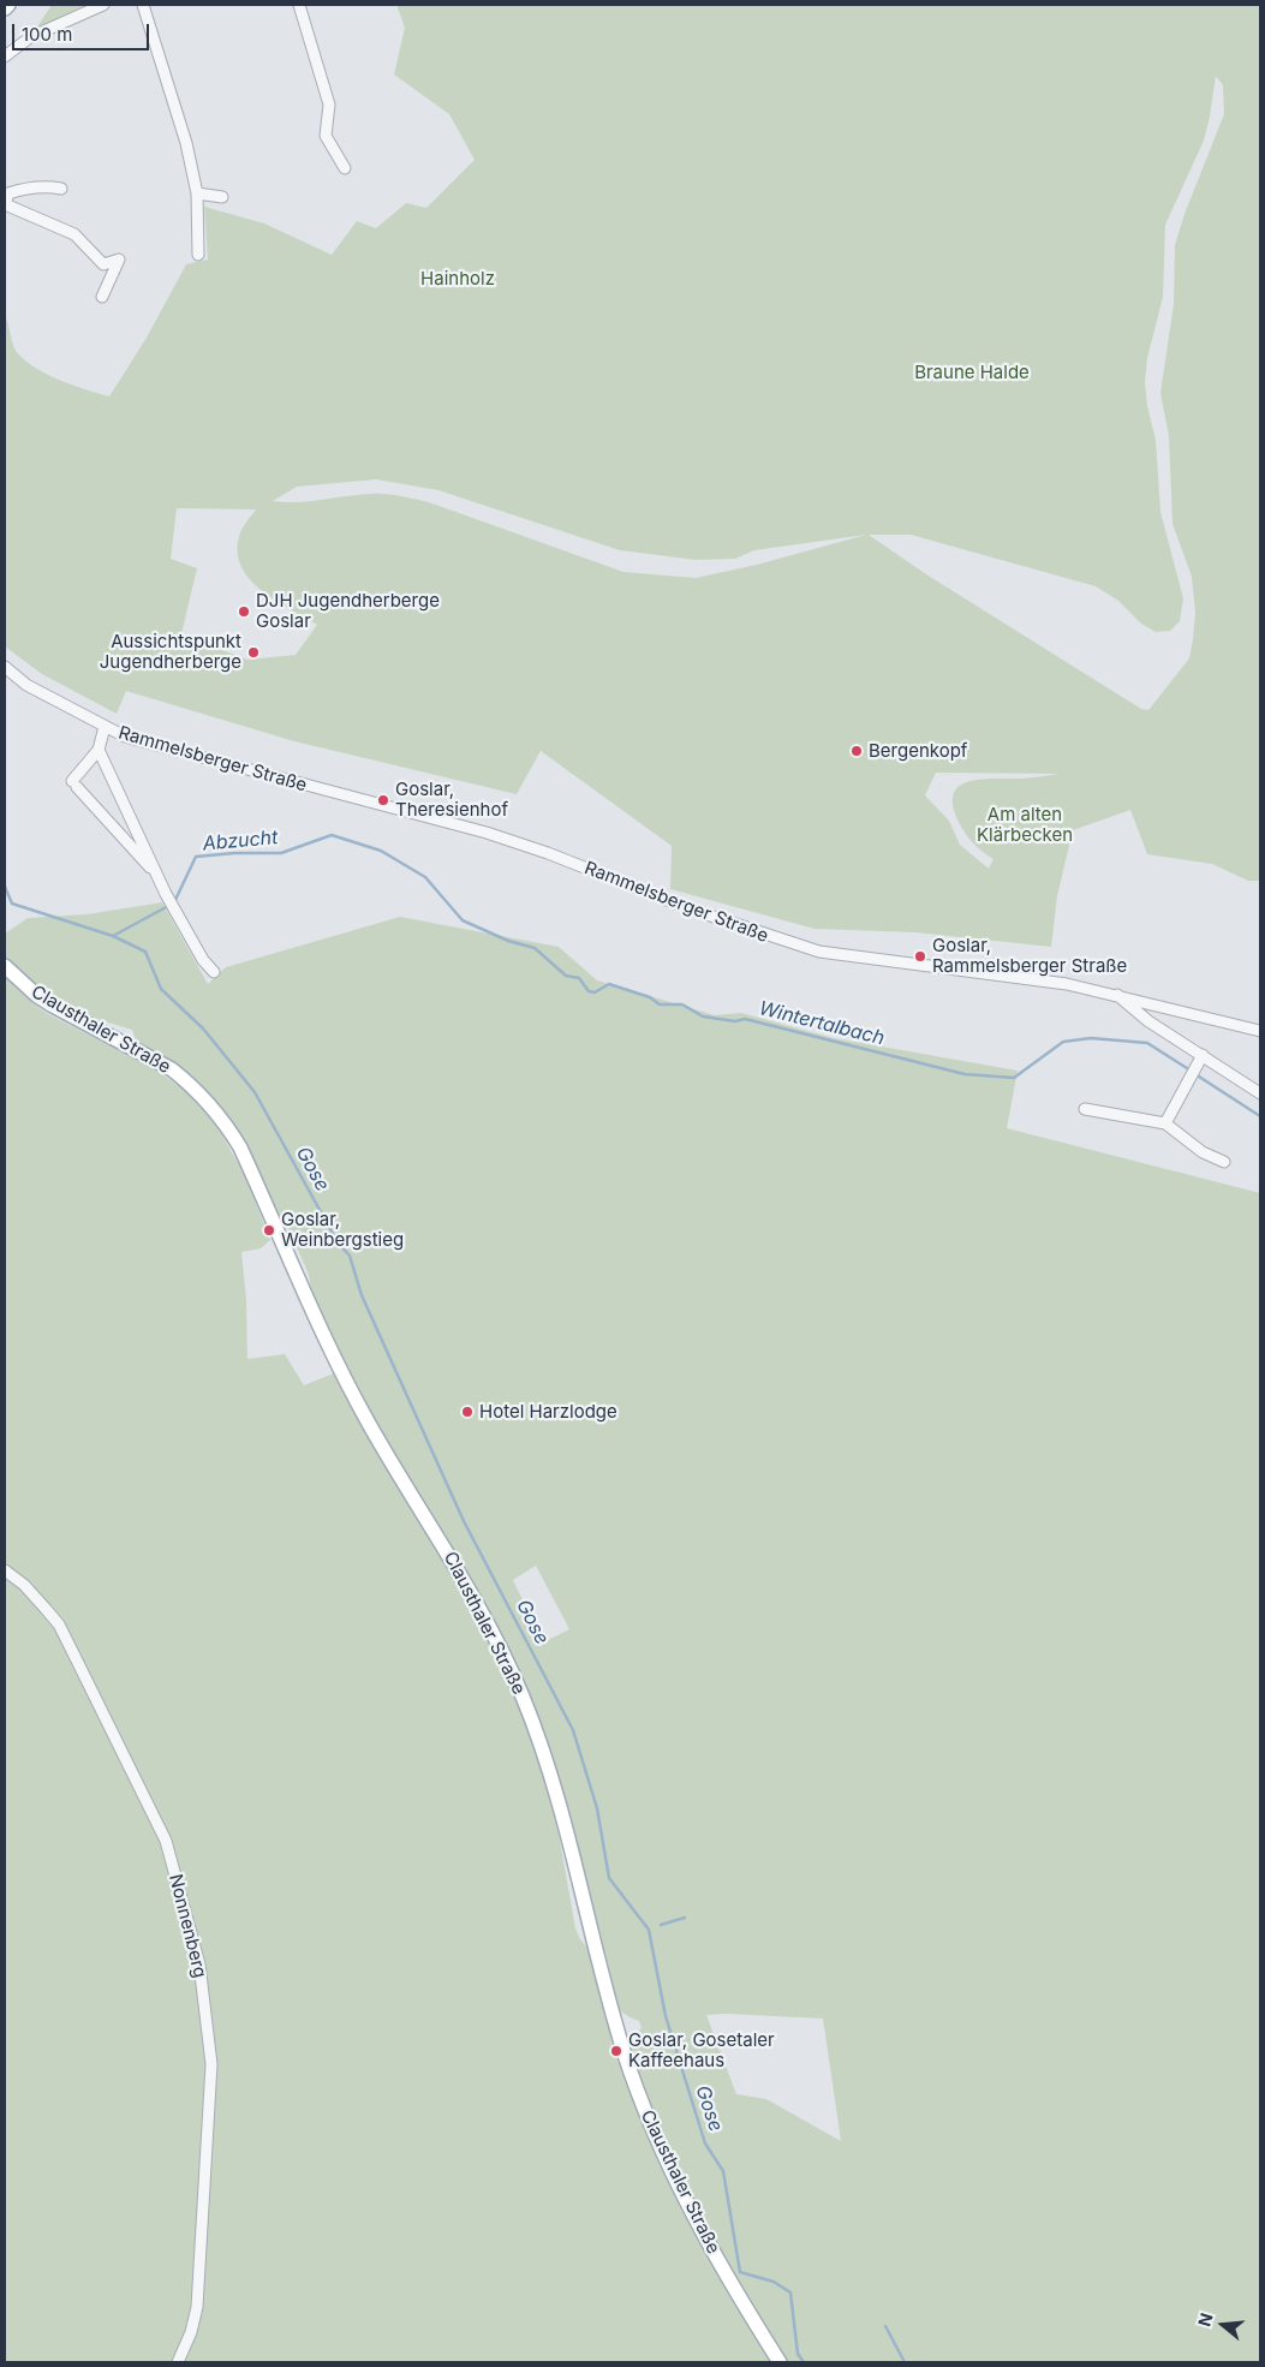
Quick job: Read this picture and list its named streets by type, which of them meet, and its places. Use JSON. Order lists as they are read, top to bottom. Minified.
{"streets":{"main road":["Clausthaler Straße"],"street":["Rammelsberger Straße","Nonnenberg"]},"water":["Abzucht","Wintertalbach","Gose"],"parks":["Hainholz","Braune Halde","Am alten Klärbecken"],"places":["DJH Jugendherberge Goslar","Aussichtspunkt Jugendherberge","Bergenkopf","Goslar, Theresienhof","Goslar, Rammelsberger Straße","Goslar, Weinbergstieg","Hotel Harzlodge","Goslar, Gosetaler Kaffeehaus"],"scale_bar":"100 m","north":"left"}
